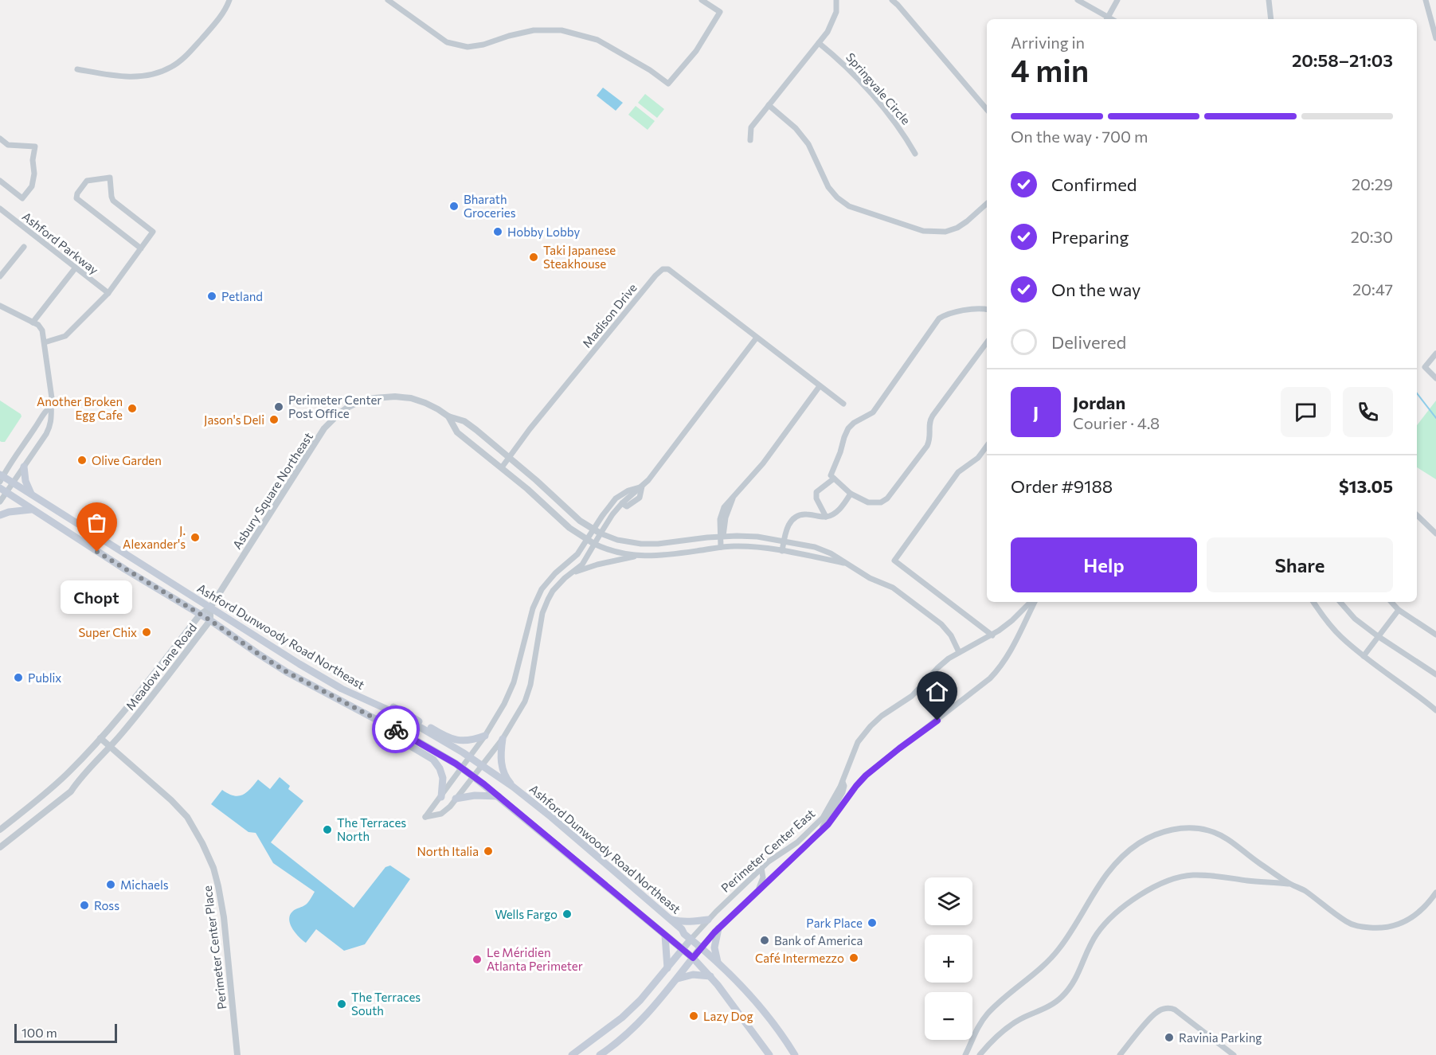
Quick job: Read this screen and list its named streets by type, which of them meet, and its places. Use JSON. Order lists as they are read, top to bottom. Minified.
{"streets":{"main road":["Ashford Dunwoody Road Northeast"],"street":["Springvale Circle","Ashford Parkway","Madison Drive","Asbury Square Northeast","Meadow Lane Road","Perimeter Center East","Perimeter Center Place"]},"crossings":[["Madison Drive","Asbury Square Northeast"],["Asbury Square Northeast","Ashford Dunwoody Road Northeast"],["Asbury Square Northeast","Meadow Lane Road"],["Ashford Dunwoody Road Northeast","Meadow Lane Road"],["Ashford Dunwoody Road Northeast","Perimeter Center East"],["Meadow Lane Road","Perimeter Center Place"]],"places":["Bharath Groceries","Hobby Lobby","Taki Japanese Steakhouse","Petland","Perimeter Center Post Office","Another Broken Egg Cafe","Jason's Deli","Olive Garden","J. Alexander's","Chopt","Super Chix","Publix","The Terraces North","North Italia","Michaels","Ross","Wells Fargo","Park Place","Bank of America","Café Intermezzo","Le Méridien Atlanta Perimeter","The Terraces South","Lazy Dog","Ravinia Parking"],"scale_bar":"100 m","page":{"heading":["4 min","Arriving in","20:58–21:03"],"panel":["Jordan","Courier · 4.8","Order #9188","$13.05"],"bar":"On the way · 700 m","list":[["Confirmed","20:29"],["Preparing","20:30"],["On the way","20:47"],"Delivered"],"round":"J","buttons":["Help","Share"],"bubble":"Chopt","map_buttons":["+","−"],"scale":"100 m"}}
